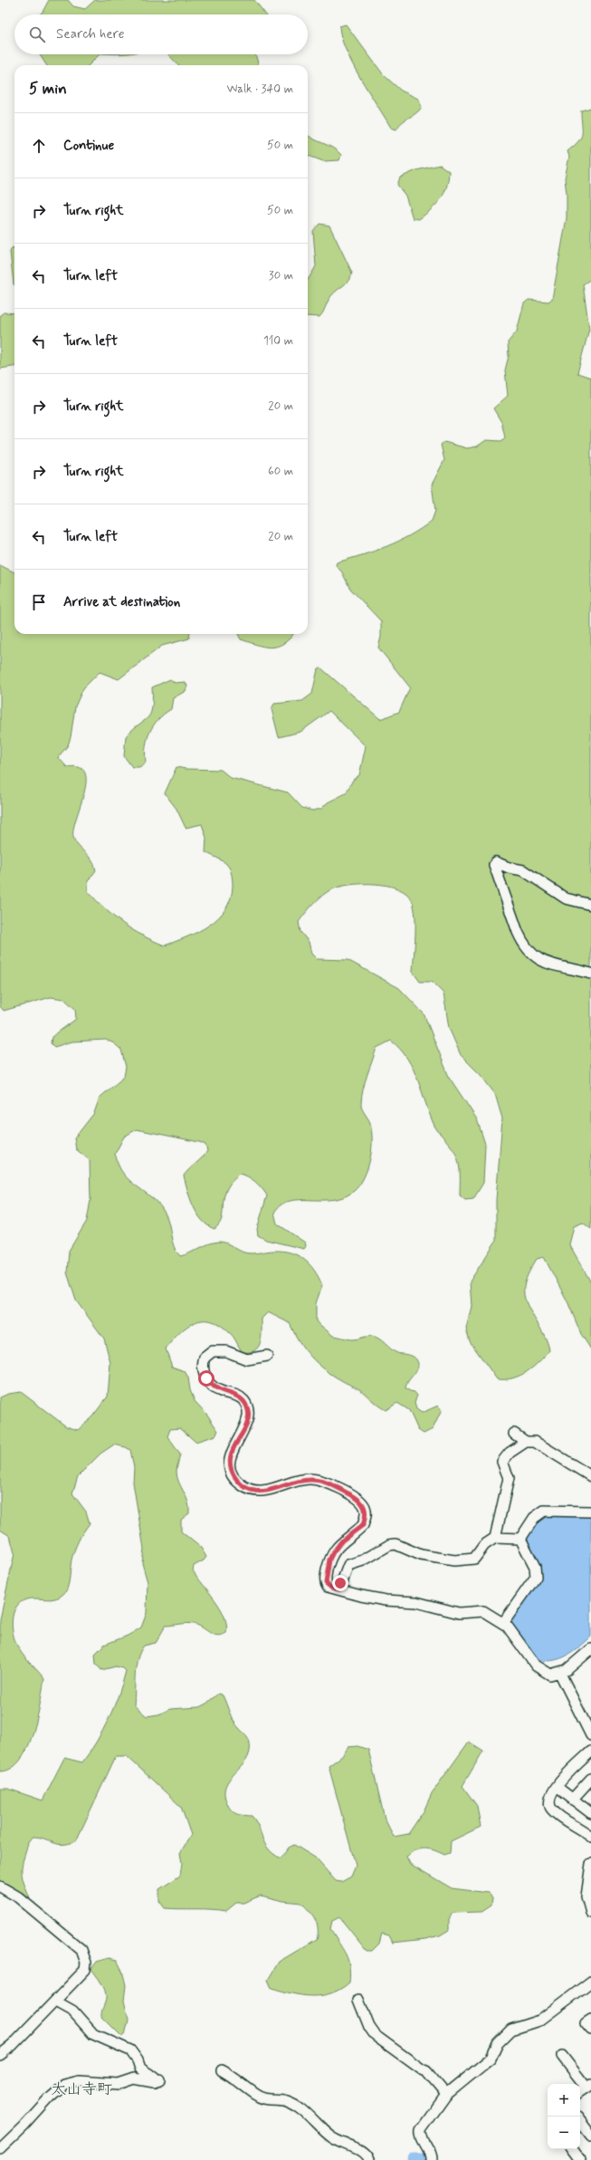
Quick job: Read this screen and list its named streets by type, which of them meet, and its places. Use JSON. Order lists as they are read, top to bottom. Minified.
{"districts":["太山寺町"],"page":{"search":"Search here","heading":["5 min","Walk · 340 m"],"list":[["Continue","50 m"],["Turn right","50 m"],["Turn left","30 m"],["Turn left","110 m"],["Turn right","20 m"],["Turn right","60 m"],["Turn left","20 m"],"Arrive at destination"],"map_buttons":["+","−"]}}
